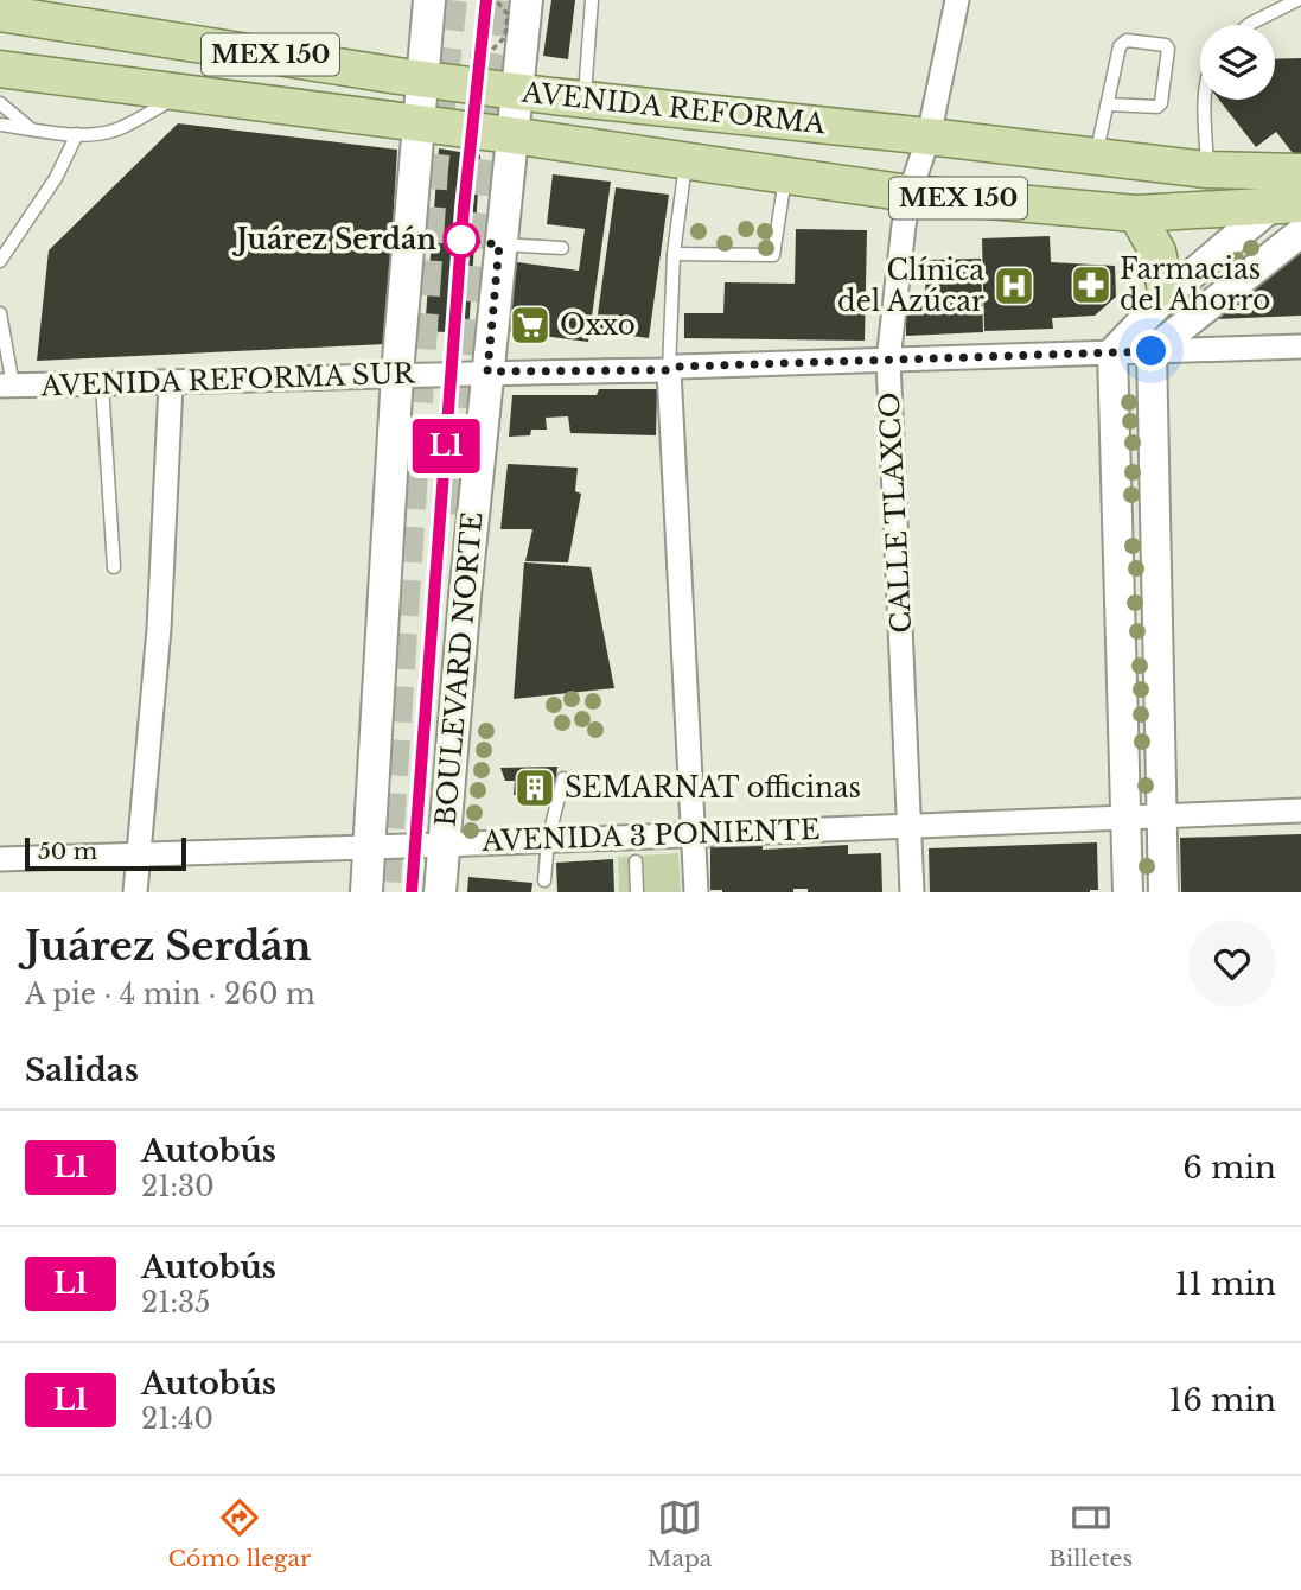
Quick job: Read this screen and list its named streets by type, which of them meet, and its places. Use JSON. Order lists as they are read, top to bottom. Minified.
{"streets":{"main road":["MEX 150","AVENIDA REFORMA","BOULEVARD NORTE"],"street":["AVENIDA REFORMA SUR","CALLE TLAXCO","AVENIDA 3 PONIENTE"]},"crossings":[["AVENIDA REFORMA","CALLE TLAXCO"],["AVENIDA REFORMA","BOULEVARD NORTE"],["AVENIDA REFORMA SUR","CALLE TLAXCO"],["AVENIDA REFORMA SUR","BOULEVARD NORTE"],["CALLE TLAXCO","AVENIDA 3 PONIENTE"],["BOULEVARD NORTE","AVENIDA 3 PONIENTE"]],"places":{"other":["Juárez Serdán"],"pharmacy":["Farmacias del Ahorro"],"hospital":["Clínica del Azúcar"],"supermarket":["Oxxo"],"building":["SEMARNAT officinas"]},"lines":["bus line L1"],"scale_bar":"50 m","page":{"on_map":"L1","scale":"50 m","heading":[["Juárez Serdán","A pie · 4 min · 260 m"],"Salidas"],"list":[{"mark":"L1","name":"Autobús","note":"21:30","value":"6 min"},{"mark":"L1","name":"Autobús","note":"21:35","value":"11 min"},{"mark":"L1","name":"Autobús","note":"21:40","value":"16 min"}],"tabs":["Cómo llegar","Mapa","Billetes"]}}
